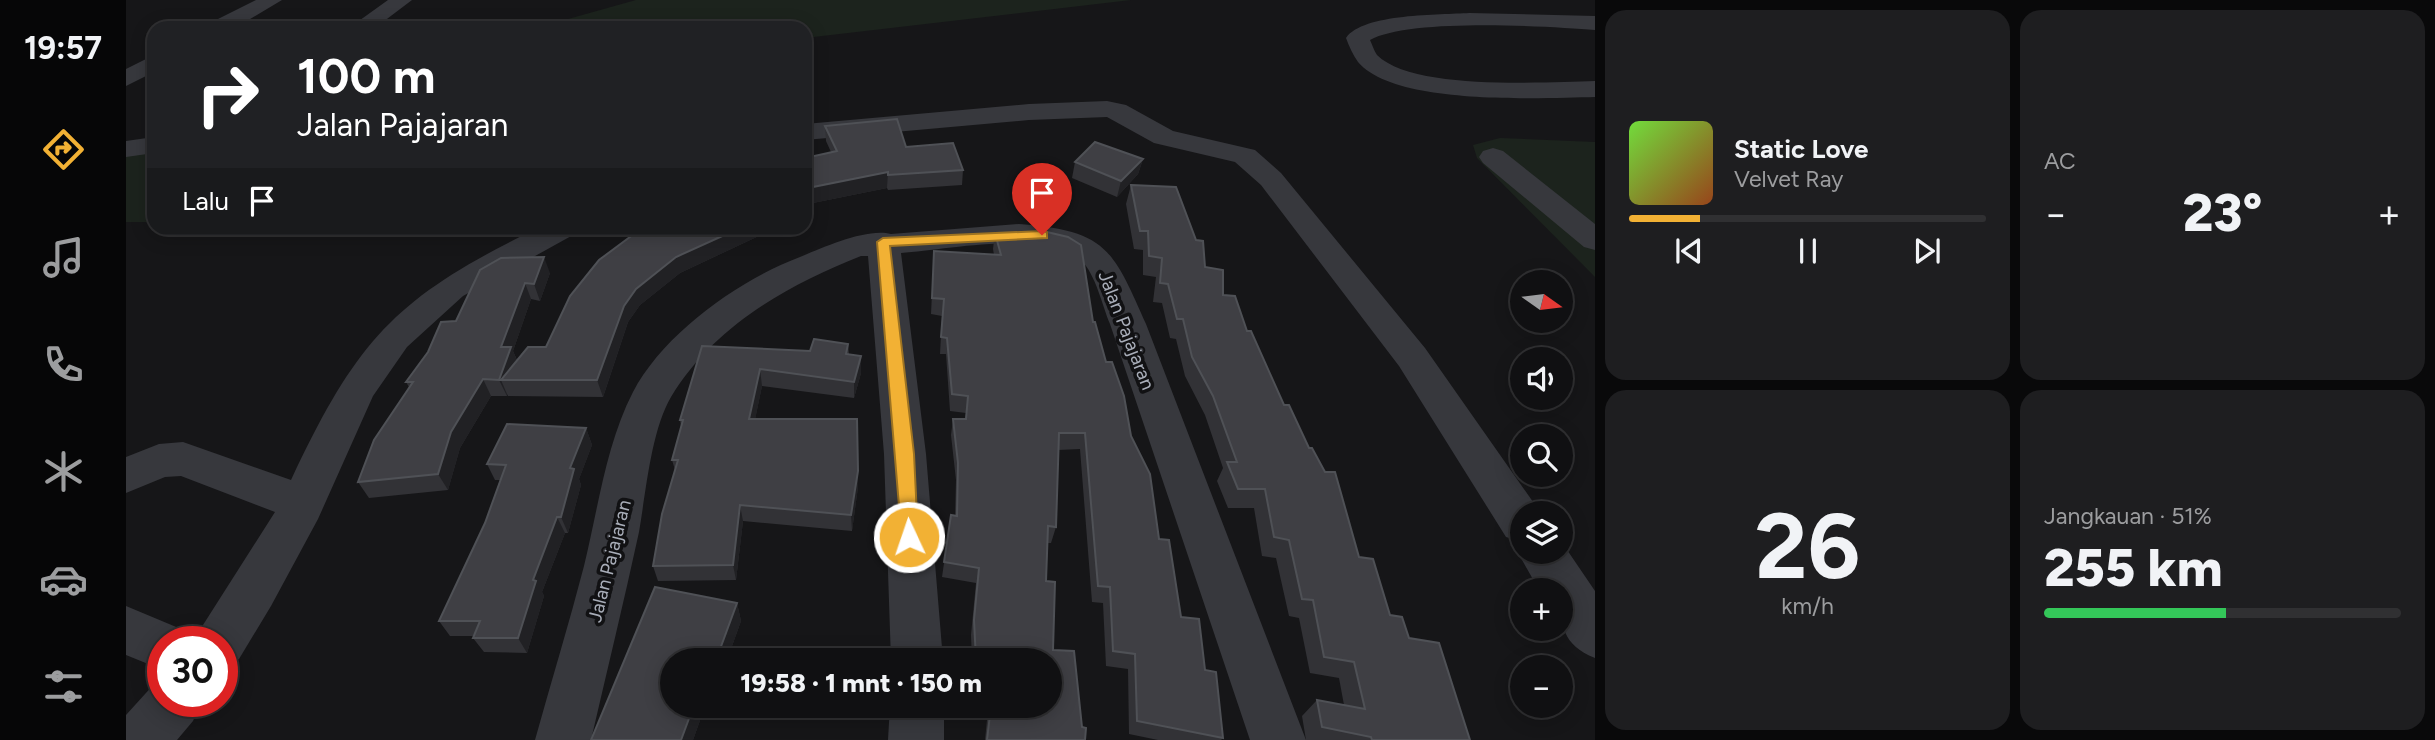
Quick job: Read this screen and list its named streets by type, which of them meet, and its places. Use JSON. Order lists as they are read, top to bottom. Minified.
{"streets":{"street":["Jalan Pajajaran"]},"north":"right","page":{"tabs":"19:57","tile":["AC",["26","km/h"],["Jangkauan · 51%","255 km"]],"turn":["100 m","Jalan Pajajaran"],"song":["Static Love","Velvet Ray"],"then":"Lalu","heat":["−","23°","+"],"map_buttons":["+","−"],"limit":"30","trip":"19:58 · 1 mnt · 150 m"}}
